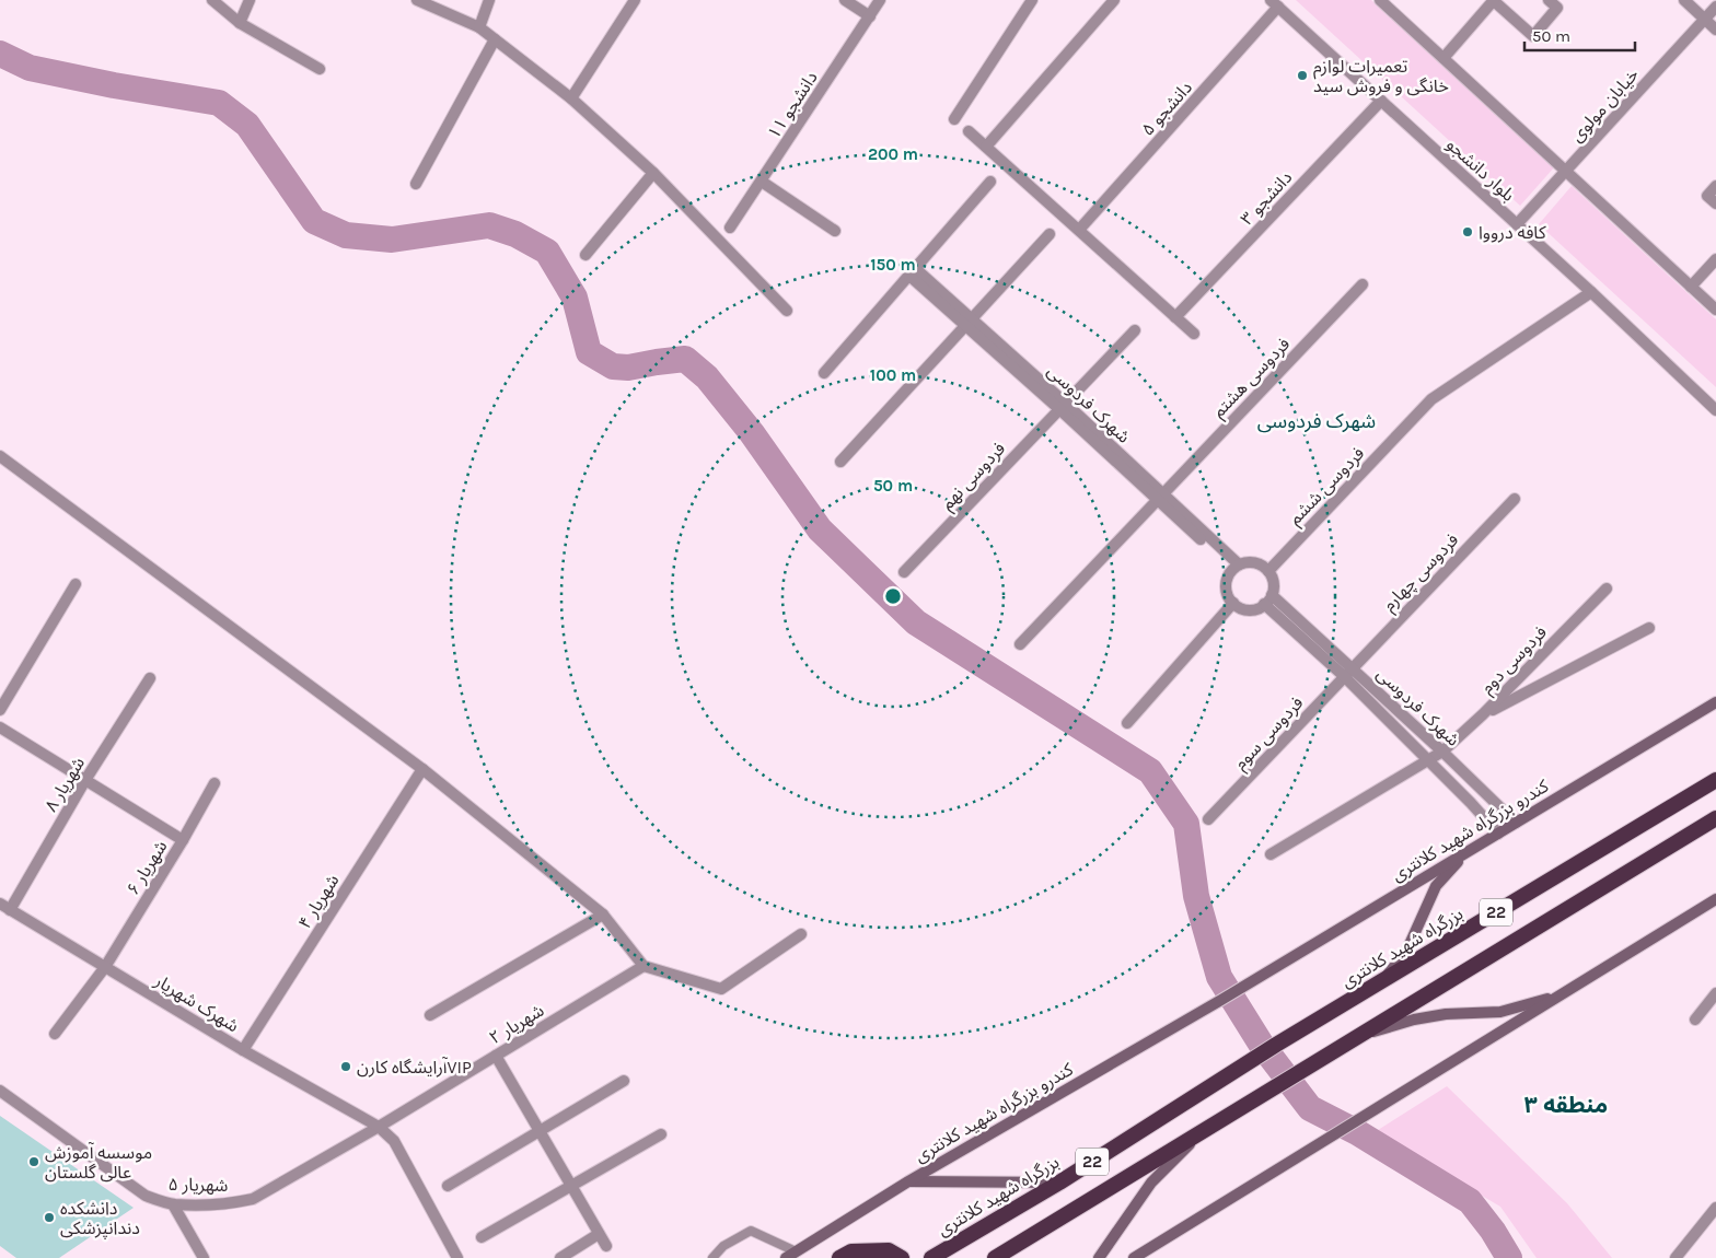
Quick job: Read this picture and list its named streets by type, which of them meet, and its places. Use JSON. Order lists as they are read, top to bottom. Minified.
{"streets":{"highway":["22","بزرگراه شهید کلانتری"],"main road":["کندرو بزرگراه شهید کلانتری"],"street":["دانشجو ۱۱","خیابان مولوی","دانشجو ۵","بلوار دانشجو","دانشجو ۳","فردوسی هشتم","شهرک فردوسی","فردوسی نهم","فردوسی ششم","فردوسی چهارم","فردوسی دوم","فردوسی سوم","شهریار ۸","شهریار ۶","شهریار ۴","شهرک شهریار","۲ شهریار","۵ شهریار"]},"crossings":[["خیابان مولوی","بلوار دانشجو"],["دانشجو ۵","بلوار دانشجو"],["بلوار دانشجو","دانشجو ۳"],["بلوار دانشجو","فردوسی ششم"],["فردوسی هشتم","شهرک فردوسی"],["شهرک فردوسی","فردوسی نهم"],["شهرک فردوسی","فردوسی ششم"],["شهرک فردوسی","فردوسی چهارم"],["شهرک فردوسی","فردوسی دوم"],["شهرک فردوسی","فردوسی سوم"],["شهرک فردوسی","کندرو بزرگراه شهید کلانتری"],["فردوسی چهارم","فردوسی سوم"],["شهریار ۸","شهرک شهریار"],["شهریار ۶","شهرک شهریار"],["شهریار ۴","شهرک شهریار"],["شهرک شهریار","۲ شهریار"],["شهرک شهریار","۵ شهریار"],["۲ شهریار","۵ شهریار"]],"districts":["شهرک فردوسی","منطقه ۳"],"places":["تعمیرات لوازم خانگی و فروش سید","کافه درووا","آرایشگاه کارنVIP","موسسه آموزش عالی گلستان","دانشکده دندانپزشکی"],"scale_bar":"50 m","rings":["200 m","150 m","100 m","50 m"]}
